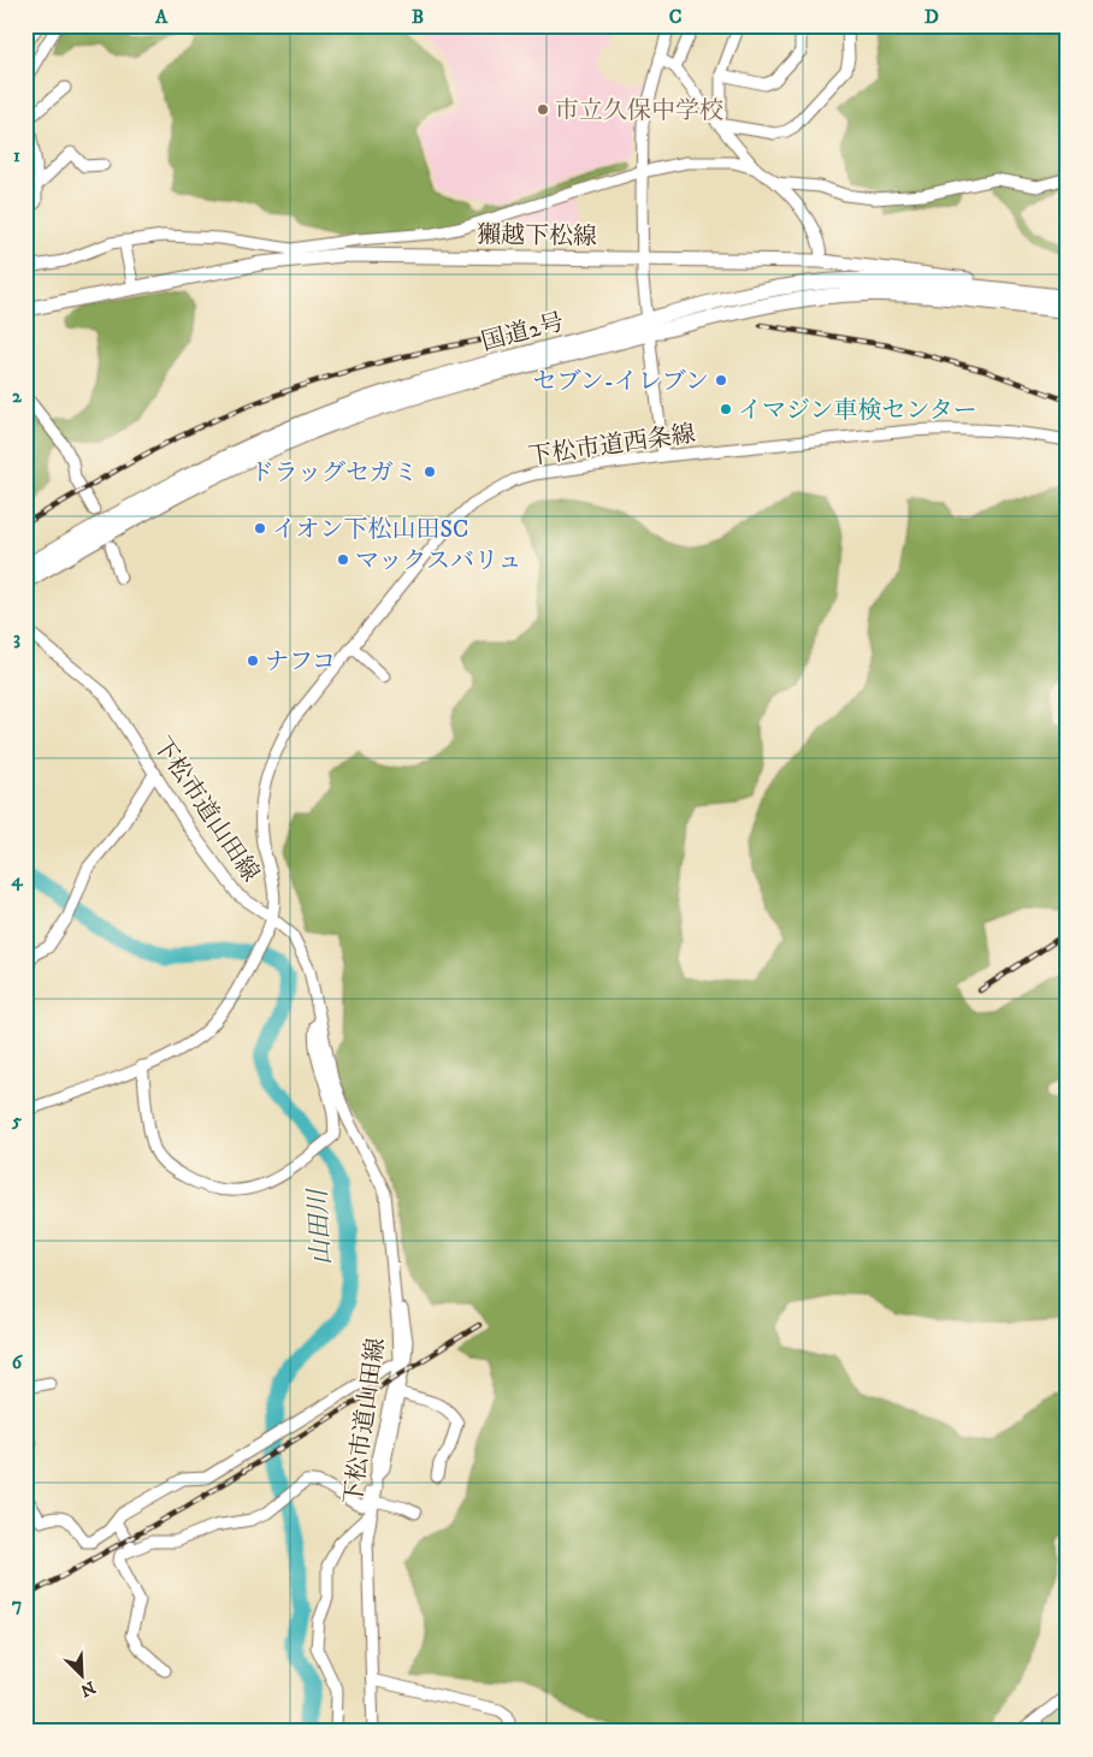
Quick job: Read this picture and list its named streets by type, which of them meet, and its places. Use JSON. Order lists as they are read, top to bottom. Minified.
{"streets":{"highway":["国道2号"],"main road":["獺越下松線"],"street":["下松市道西条線","下松市道山田線"]},"crossings":[["獺越下松線","国道2号"],["下松市道西条線","下松市道山田線"]],"water":["山田川"],"places":["市立久保中学校","セブン-イレブン","イマジン車検センター","ドラッグセガミ","イオン下松山田SC","マックスバリュ","ナフコ"],"north":"bottom right","grid":{"columns":["A","B","C","D"],"rows":["1","2","3","4","5","6","7"]}}
